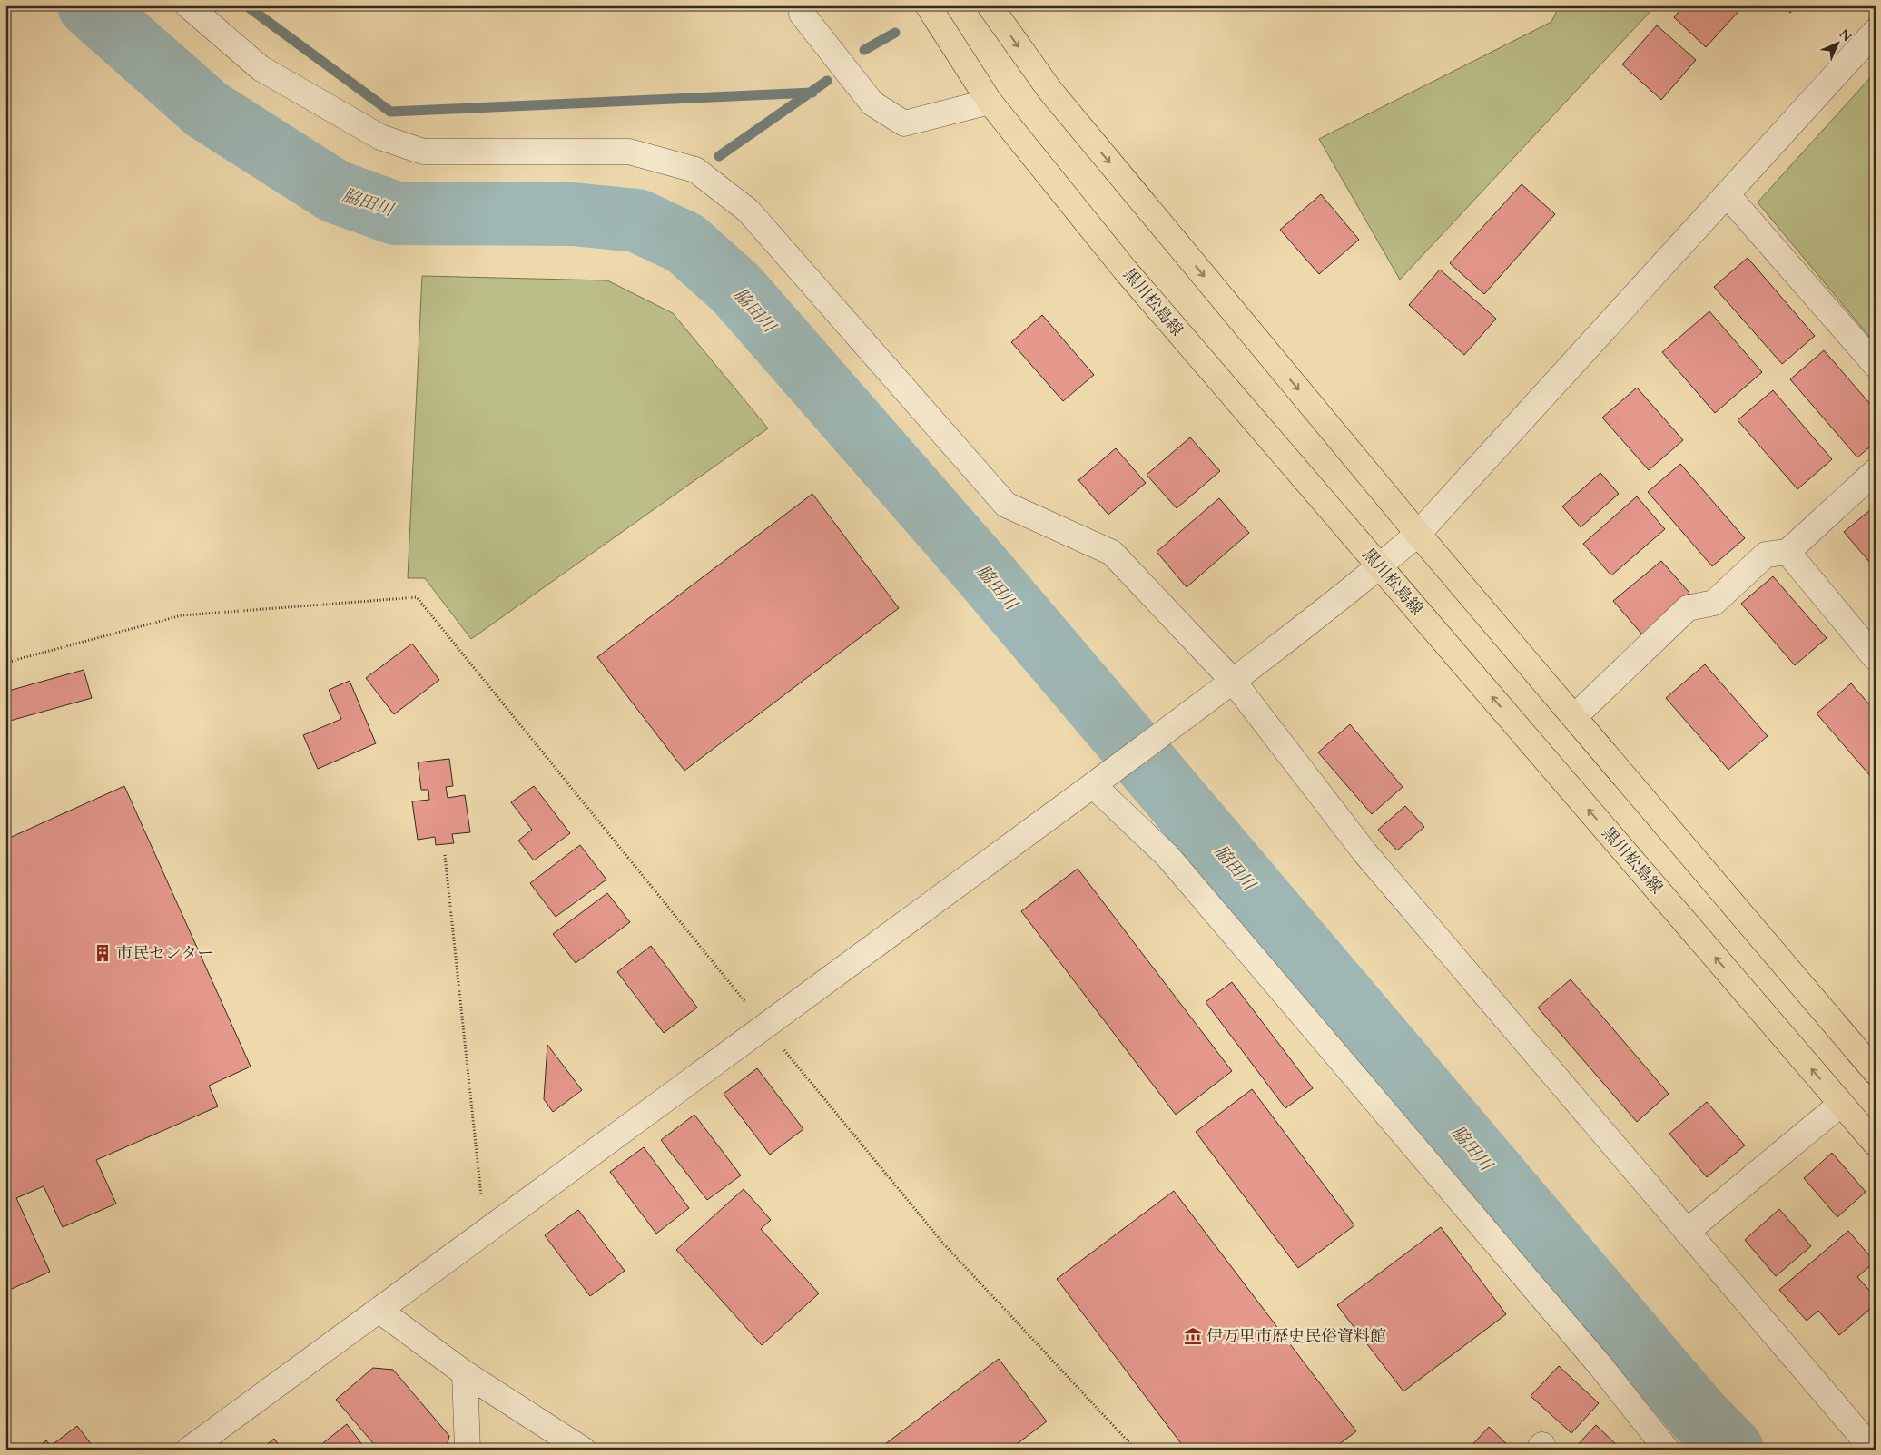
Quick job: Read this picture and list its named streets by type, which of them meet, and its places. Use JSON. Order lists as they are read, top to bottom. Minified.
{"streets":{"main road":["黒川松島線"]},"water":["脇田川"],"places":{"building":["市民センター"],"museum":["伊万里市歴史民俗資料館"]},"north":"top right"}
